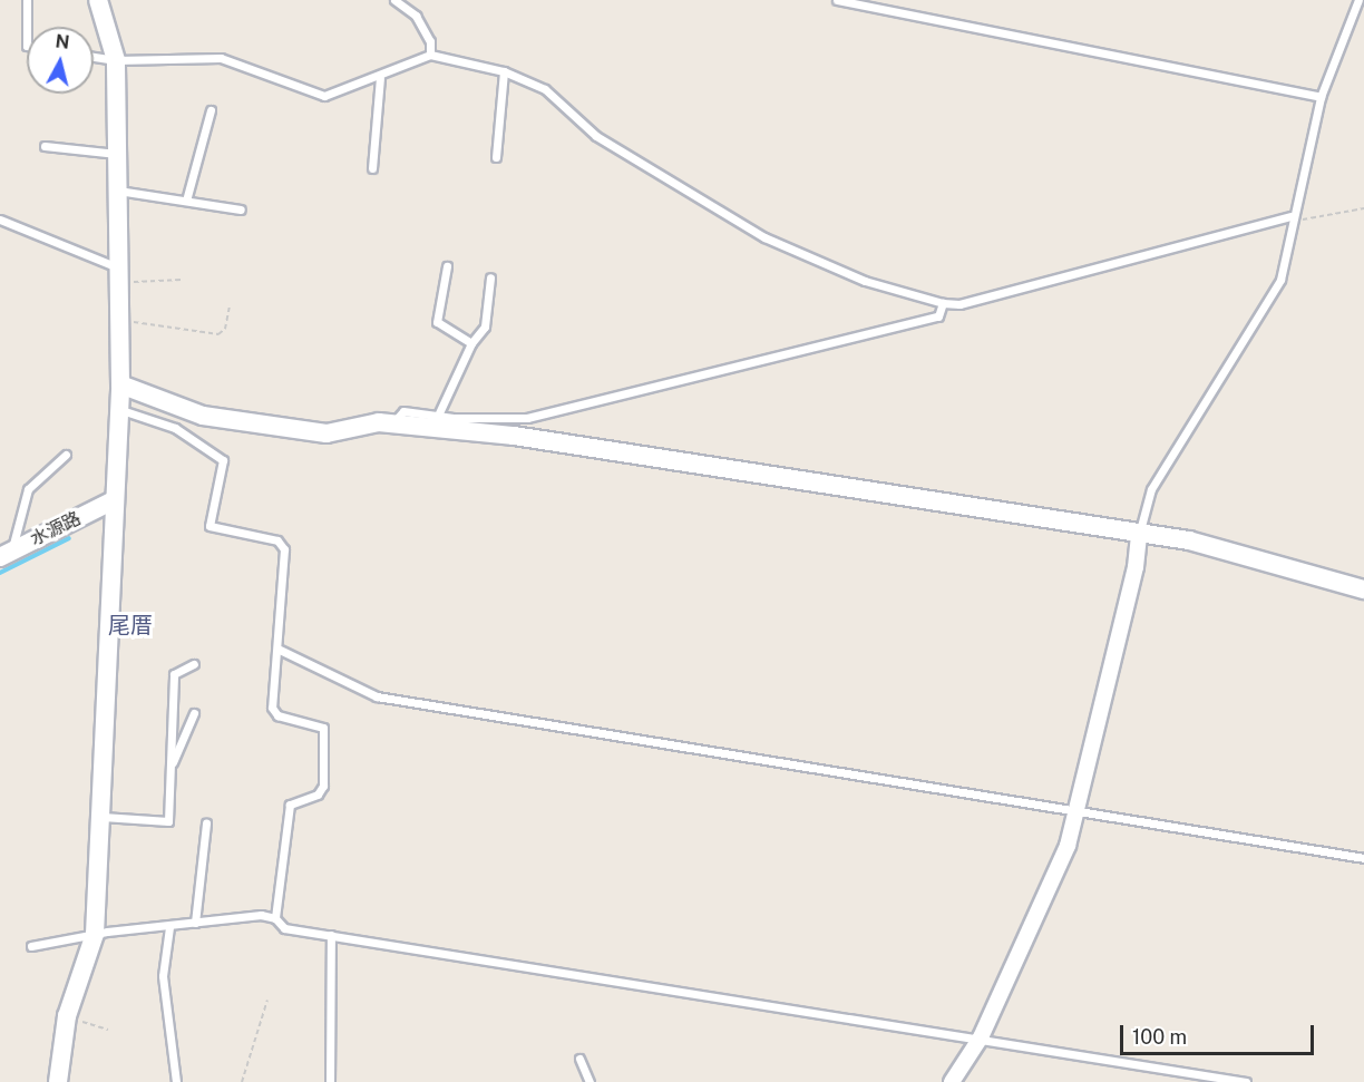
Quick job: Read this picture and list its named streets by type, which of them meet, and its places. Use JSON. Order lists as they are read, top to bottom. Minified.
{"streets":{"street":["水源路"]},"districts":["尾厝"],"scale_bar":"100 m","north":"top"}
